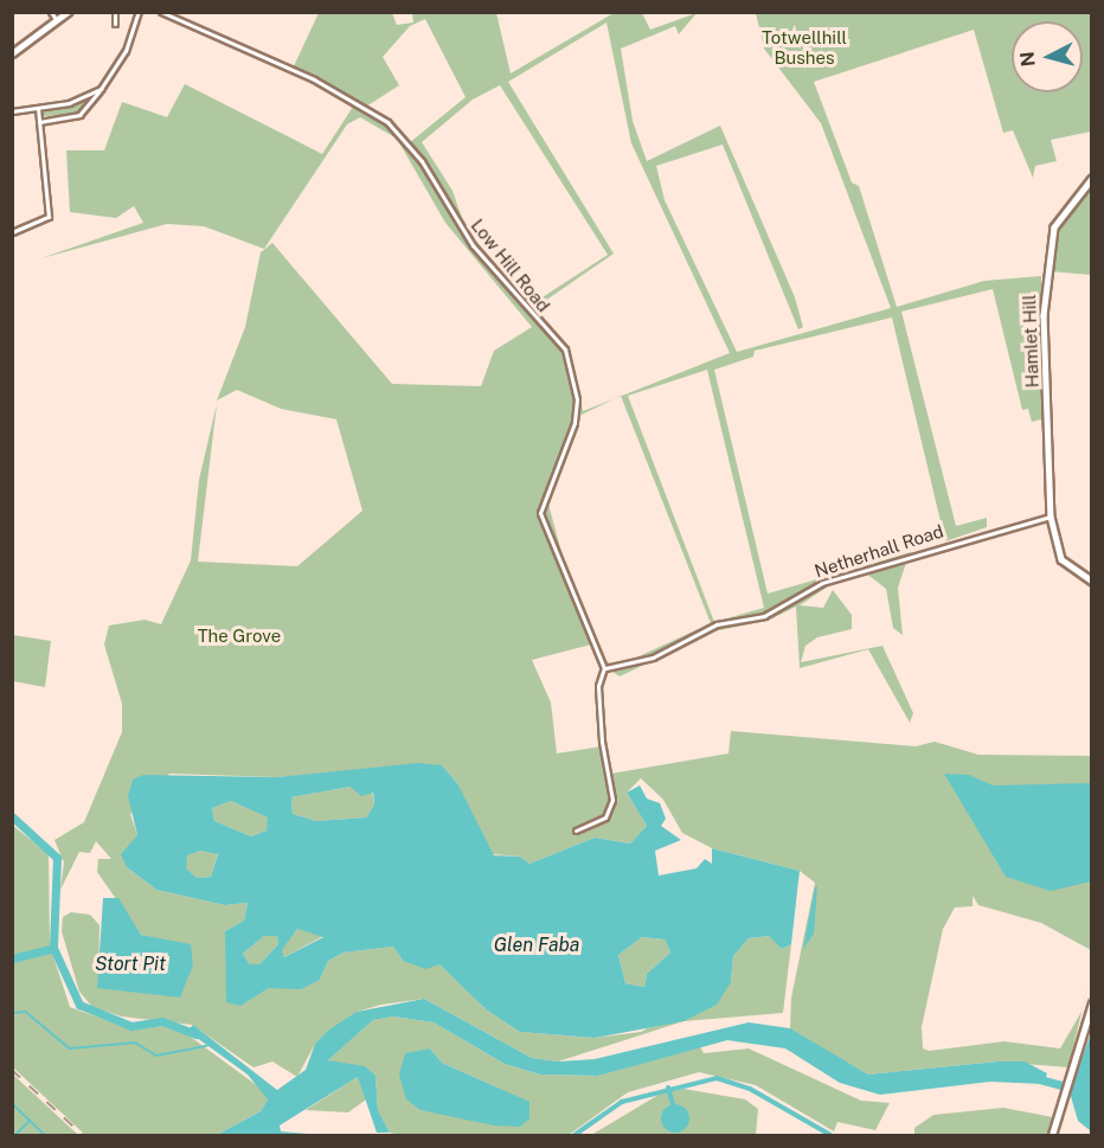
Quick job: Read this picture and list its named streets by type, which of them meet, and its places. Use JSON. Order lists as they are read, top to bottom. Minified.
{"streets":{"street":["Low Hill Road","Hamlet Hill","Netherhall Road"]},"crossings":[["Low Hill Road","Netherhall Road"],["Hamlet Hill","Netherhall Road"]],"water":["Glen Faba","Stort Pit"],"parks":["Totwellhill Bushes","The Grove"],"north":"left"}
